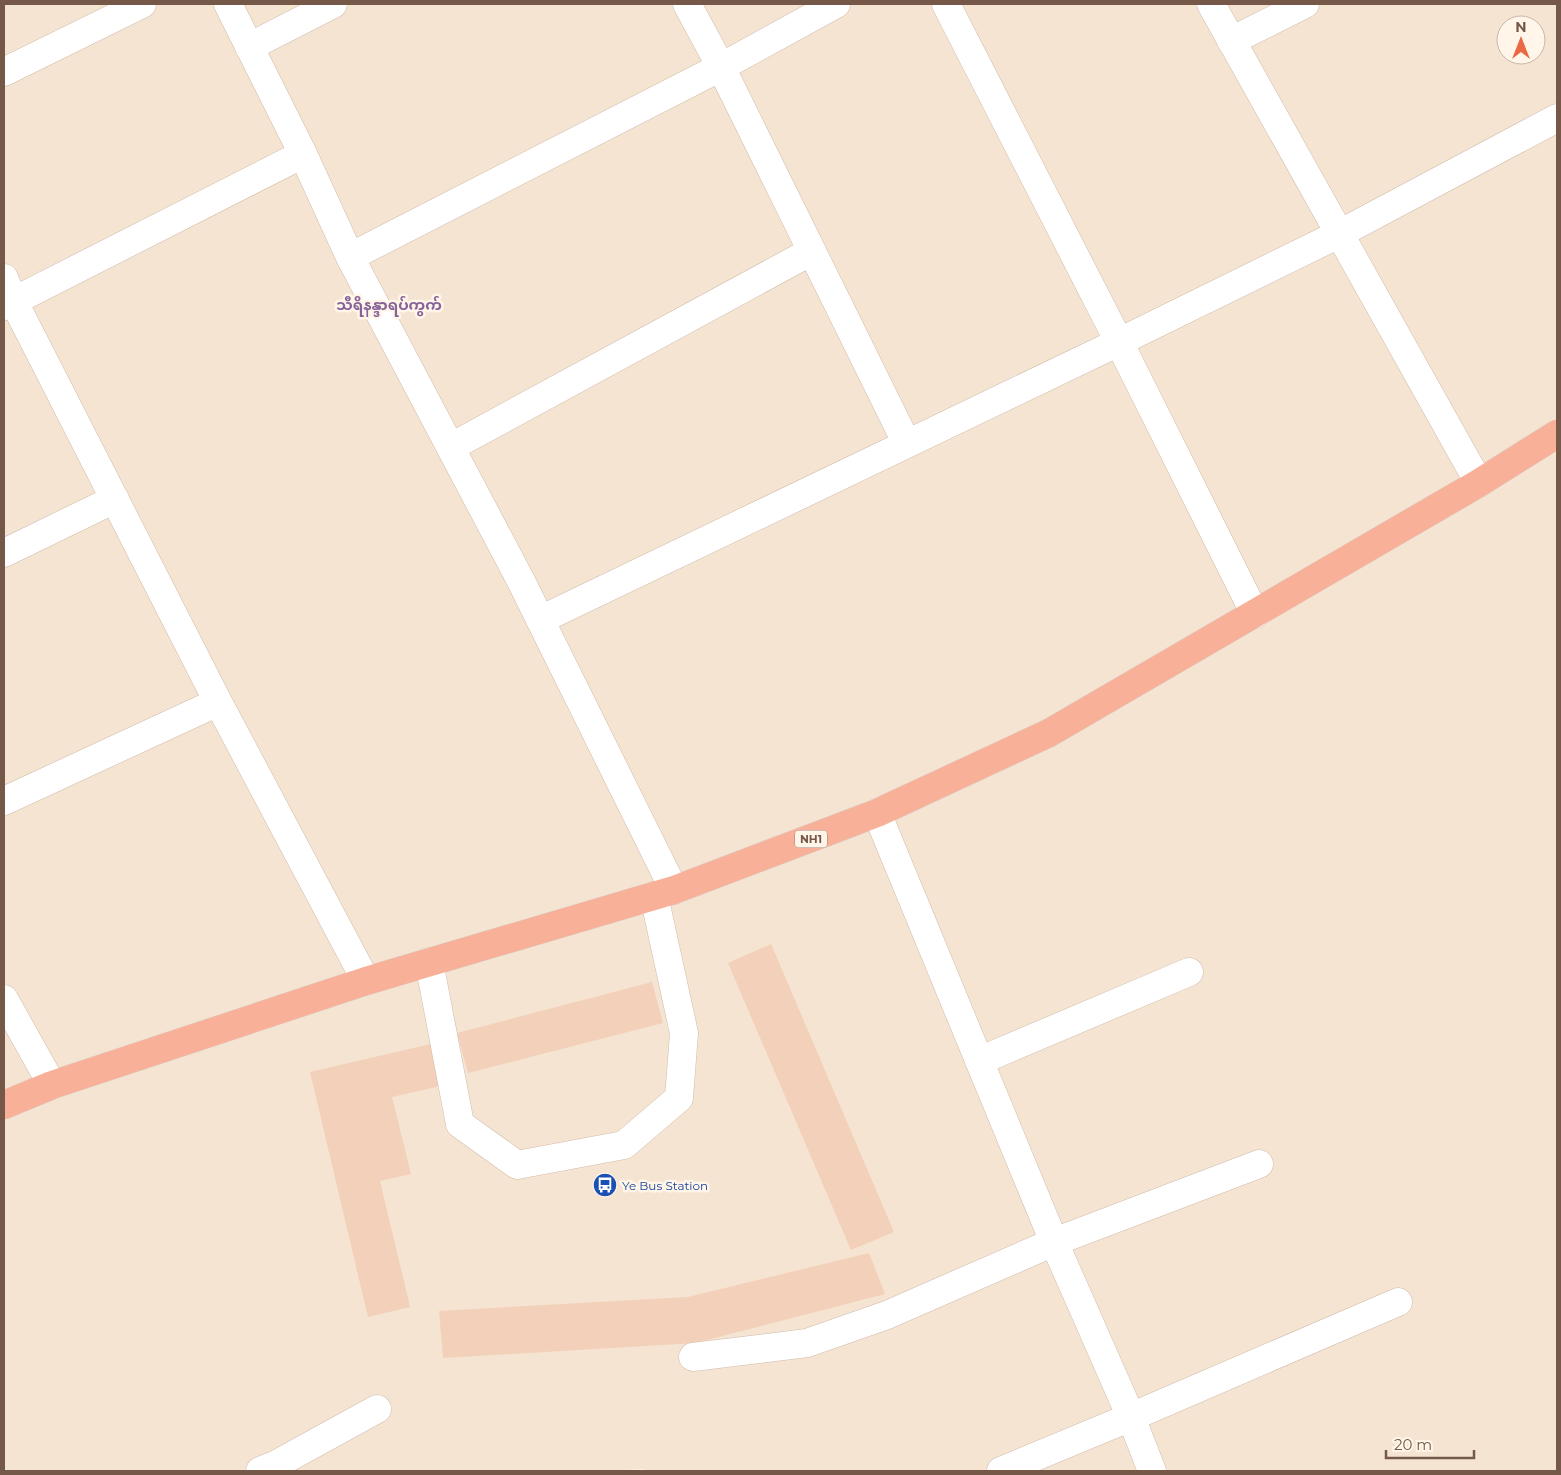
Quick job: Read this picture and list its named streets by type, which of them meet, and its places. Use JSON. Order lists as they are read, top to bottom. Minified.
{"streets":{"highway":["NH1"]},"districts":["သီရိနန္ဒာရပ်ကွက်"],"places":{"bus stop":["Ye Bus Station"]},"scale_bar":"20 m","north":"top"}
